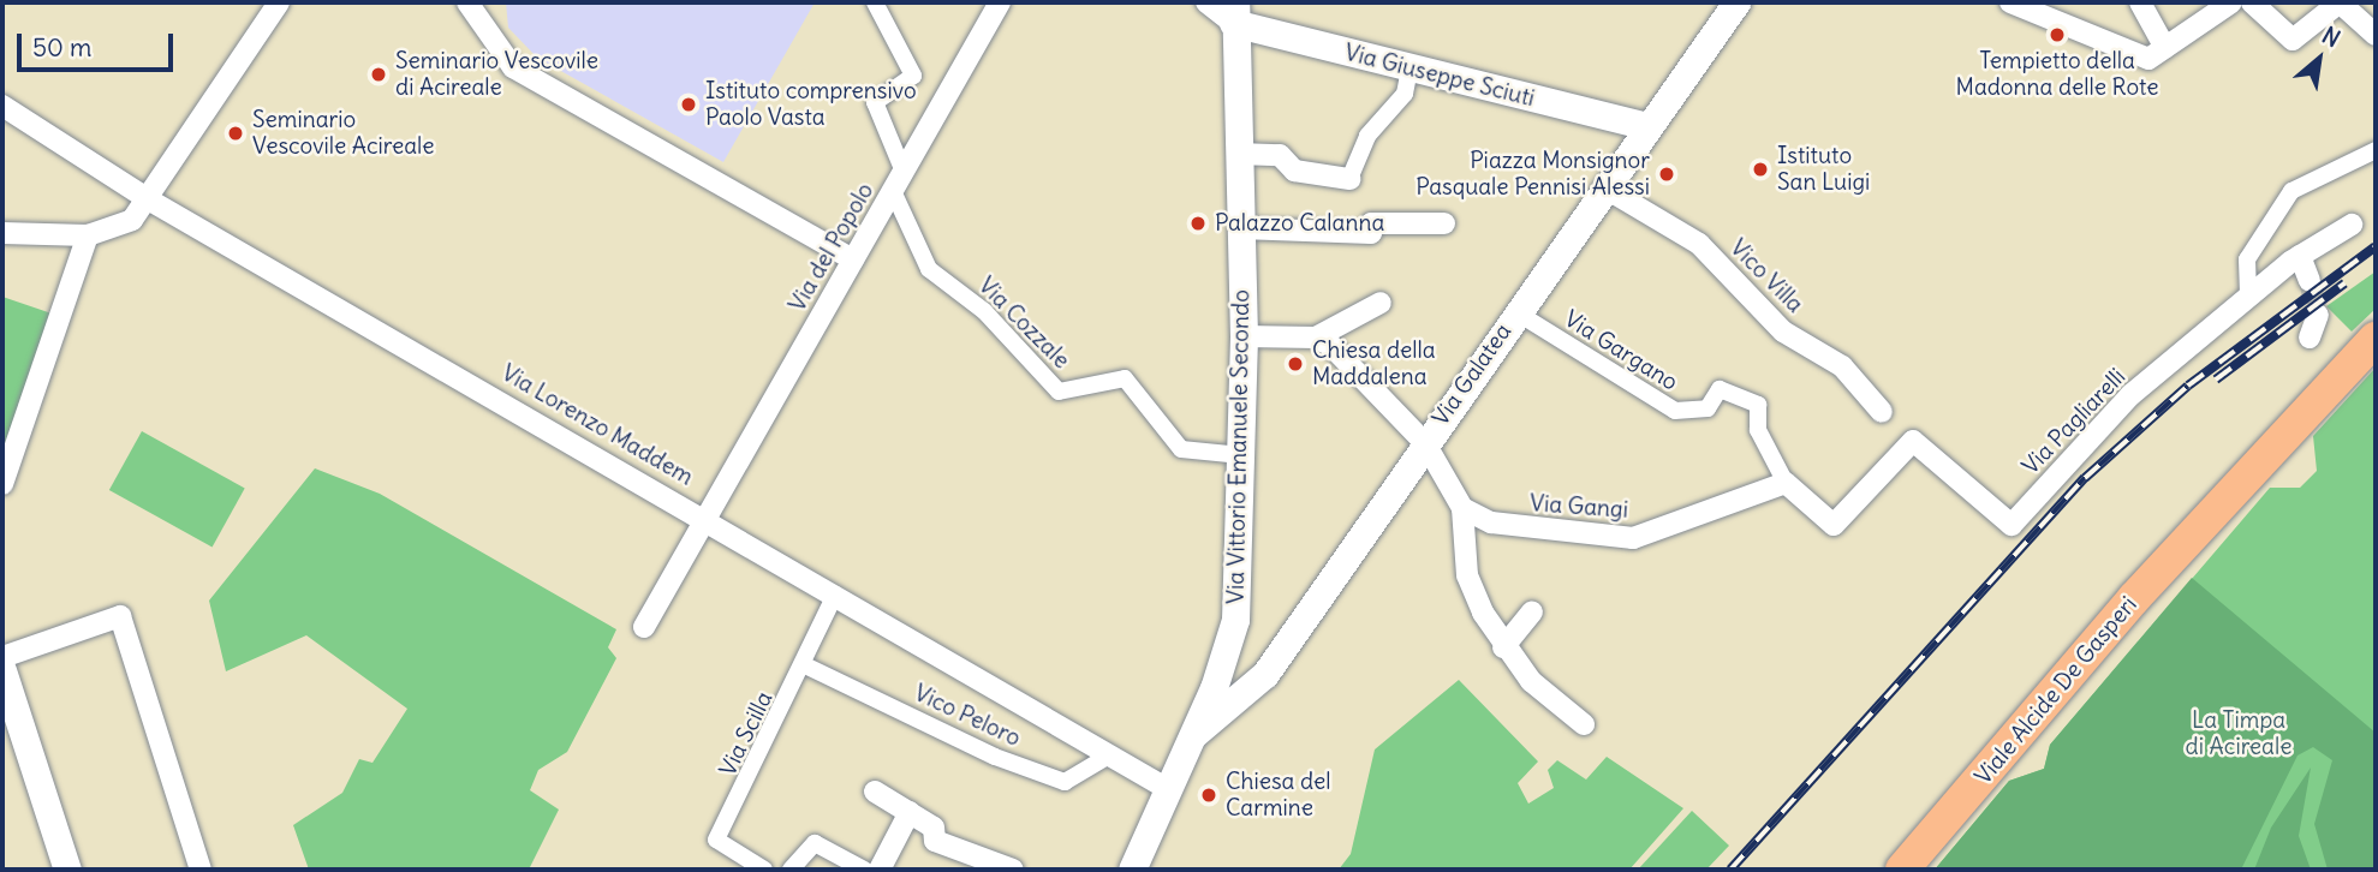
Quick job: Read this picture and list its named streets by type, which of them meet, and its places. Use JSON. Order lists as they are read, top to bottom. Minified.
{"streets":{"main road":["Viale Alcide De Gasperi"],"street":["Via Giuseppe Sciuti","Via del Popolo","Vico Villa","Via Cozzale","Via Gargano","Via Galatea","Via Pagliarelli","Via Lorenzo Maddem","Via Vittorio Emanuele Secondo","Via Gangi","Vico Peloro","Via Scilla"]},"crossings":[["Via Giuseppe Sciuti","Via Galatea"],["Via Giuseppe Sciuti","Via Vittorio Emanuele Secondo"],["Via del Popolo","Via Cozzale"],["Via del Popolo","Via Lorenzo Maddem"],["Vico Villa","Via Galatea"],["Via Cozzale","Via Vittorio Emanuele Secondo"],["Via Gargano","Via Galatea"],["Via Gargano","Via Pagliarelli"],["Via Gargano","Via Gangi"],["Via Galatea","Via Vittorio Emanuele Secondo"],["Via Pagliarelli","Via Gangi"],["Via Lorenzo Maddem","Via Vittorio Emanuele Secondo"],["Via Lorenzo Maddem","Vico Peloro"],["Via Lorenzo Maddem","Via Scilla"],["Vico Peloro","Via Scilla"]],"parks":["La Timpa di Acireale"],"places":["Tempietto della Madonna delle Rote","Seminario Vescovile di Acireale","Istituto comprensivo Paolo Vasta","Seminario Vescovile Acireale","Istituto San Luigi","Piazza Monsignor Pasquale Pennisi Alessi","Palazzo Calanna","Chiesa della Maddalena","Chiesa del Carmine"],"scale_bar":"50 m","north":"top right"}
